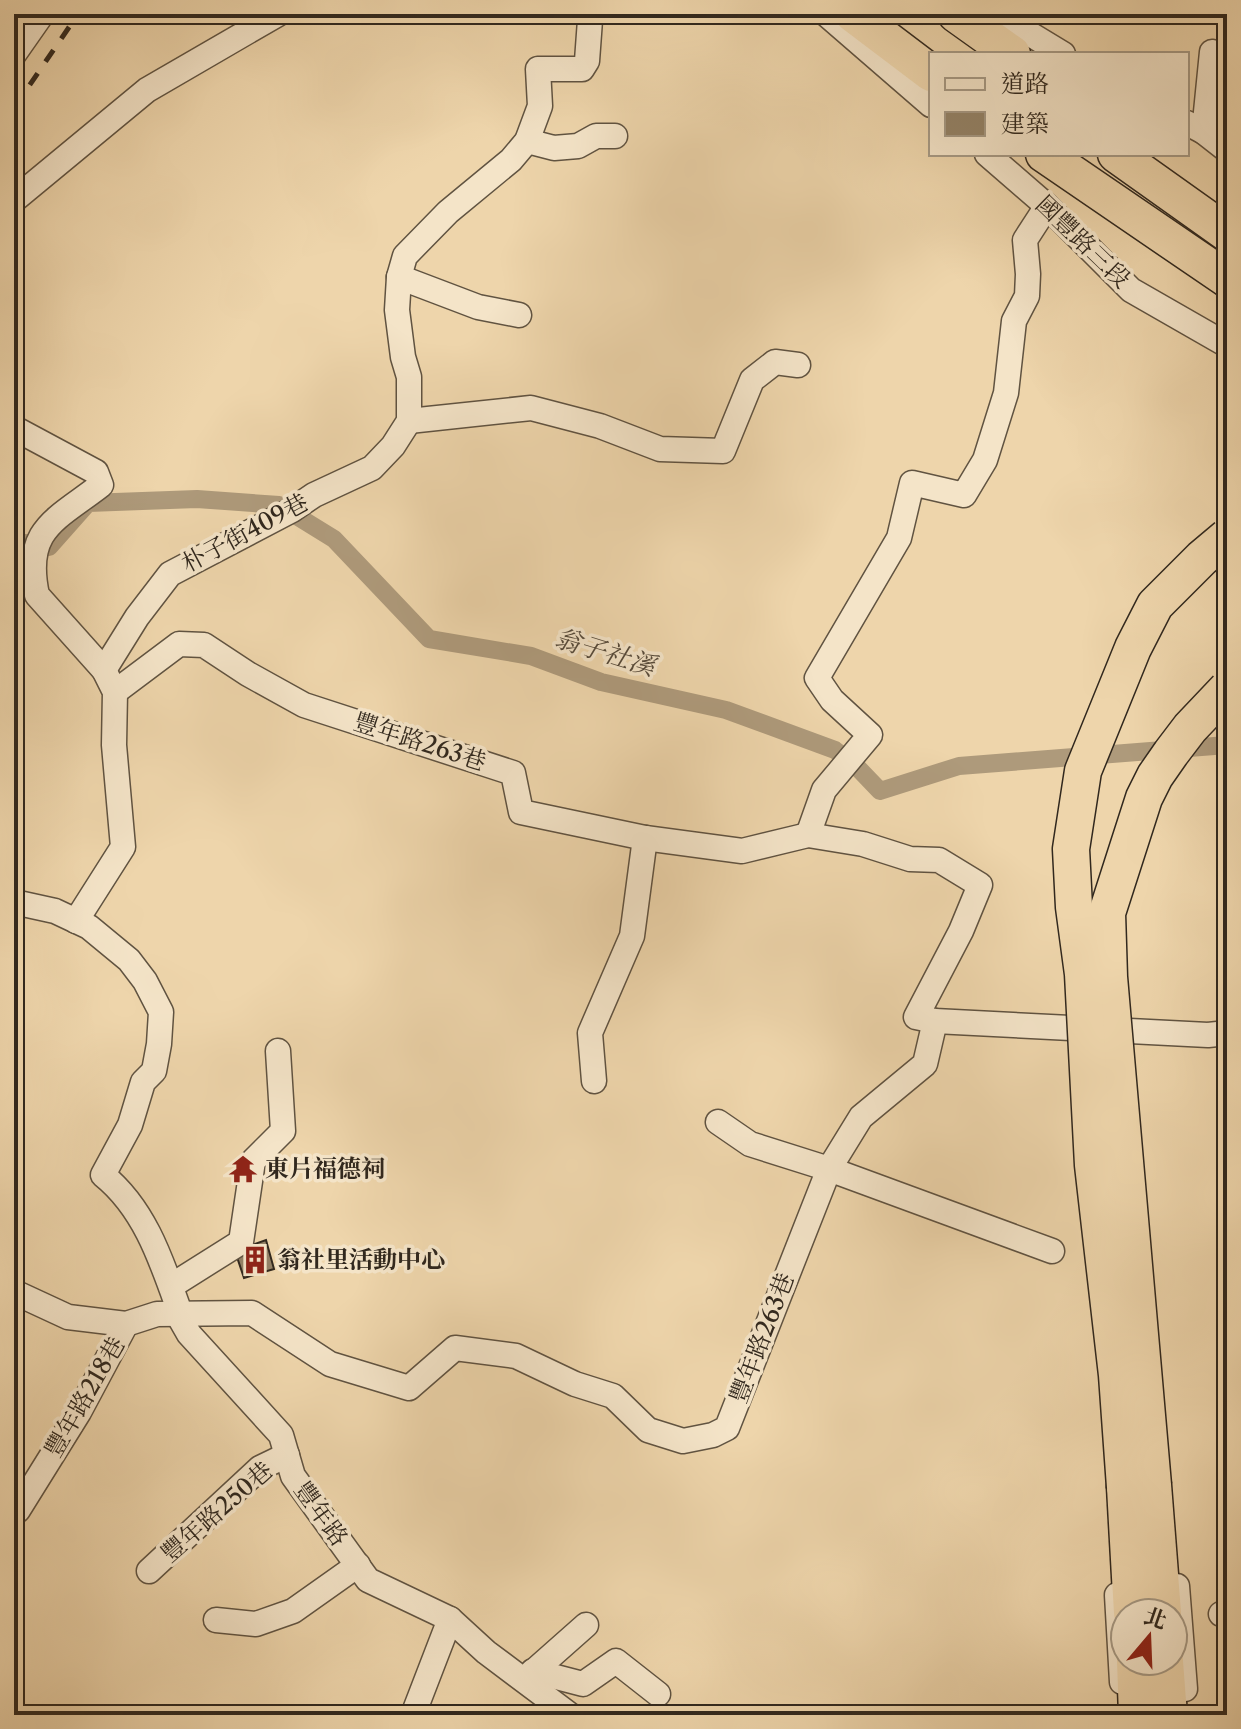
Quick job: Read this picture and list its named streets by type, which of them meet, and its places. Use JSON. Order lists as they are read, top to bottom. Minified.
{"streets":{"street":["國豐路三段","朴子街409巷","豐年路263巷","豐年路218巷","豐年路250巷","豐年路"]},"crossings":[["豐年路263巷","豐年路"],["豐年路250巷","豐年路"]],"water":["翁子社溪"],"places":{"temple":["東片福德祠"],"building":["翁社里活動中心"]},"legend":["道路","建築"],"north":"top"}
